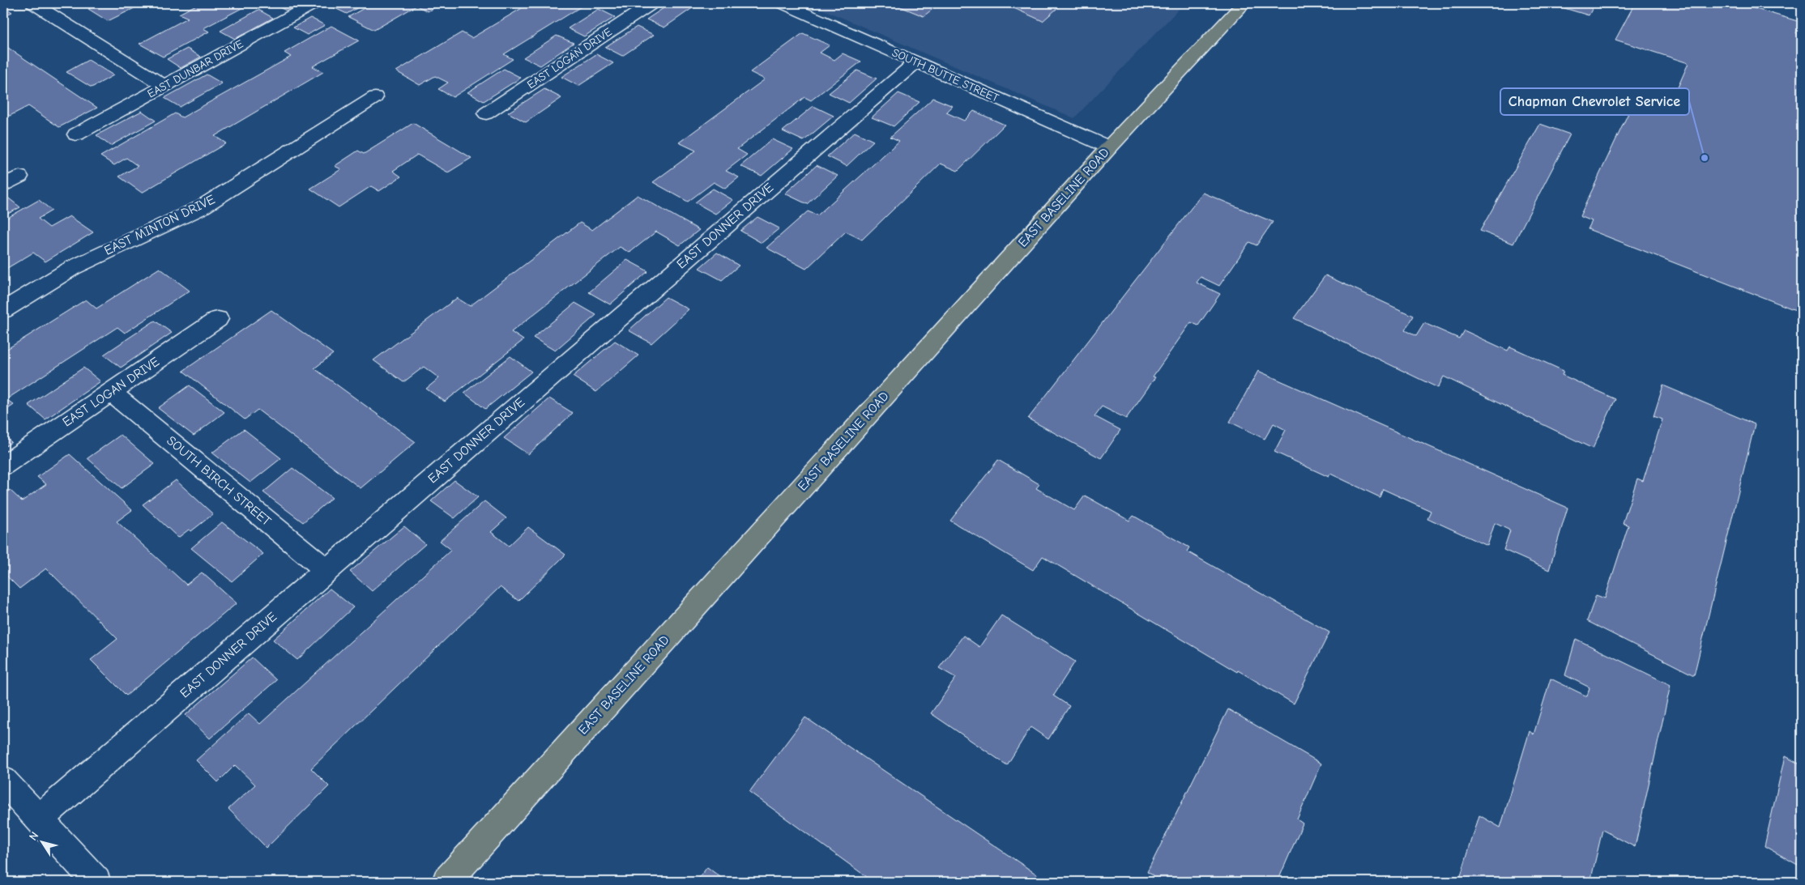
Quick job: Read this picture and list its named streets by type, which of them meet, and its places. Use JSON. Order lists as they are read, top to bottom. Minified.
{"streets":{"main road":["EAST BASELINE ROAD"],"street":["EAST LOGAN DRIVE","EAST DUNBAR DRIVE","SOUTH BUTTE STREET","EAST MINTON DRIVE","EAST DONNER DRIVE","SOUTH BIRCH STREET"]},"crossings":[["EAST LOGAN DRIVE","SOUTH BIRCH STREET"],["SOUTH BUTTE STREET","EAST BASELINE ROAD"],["SOUTH BUTTE STREET","EAST DONNER DRIVE"],["EAST DONNER DRIVE","SOUTH BIRCH STREET"]],"places":["Chapman Chevrolet Service"],"north":"top left"}
